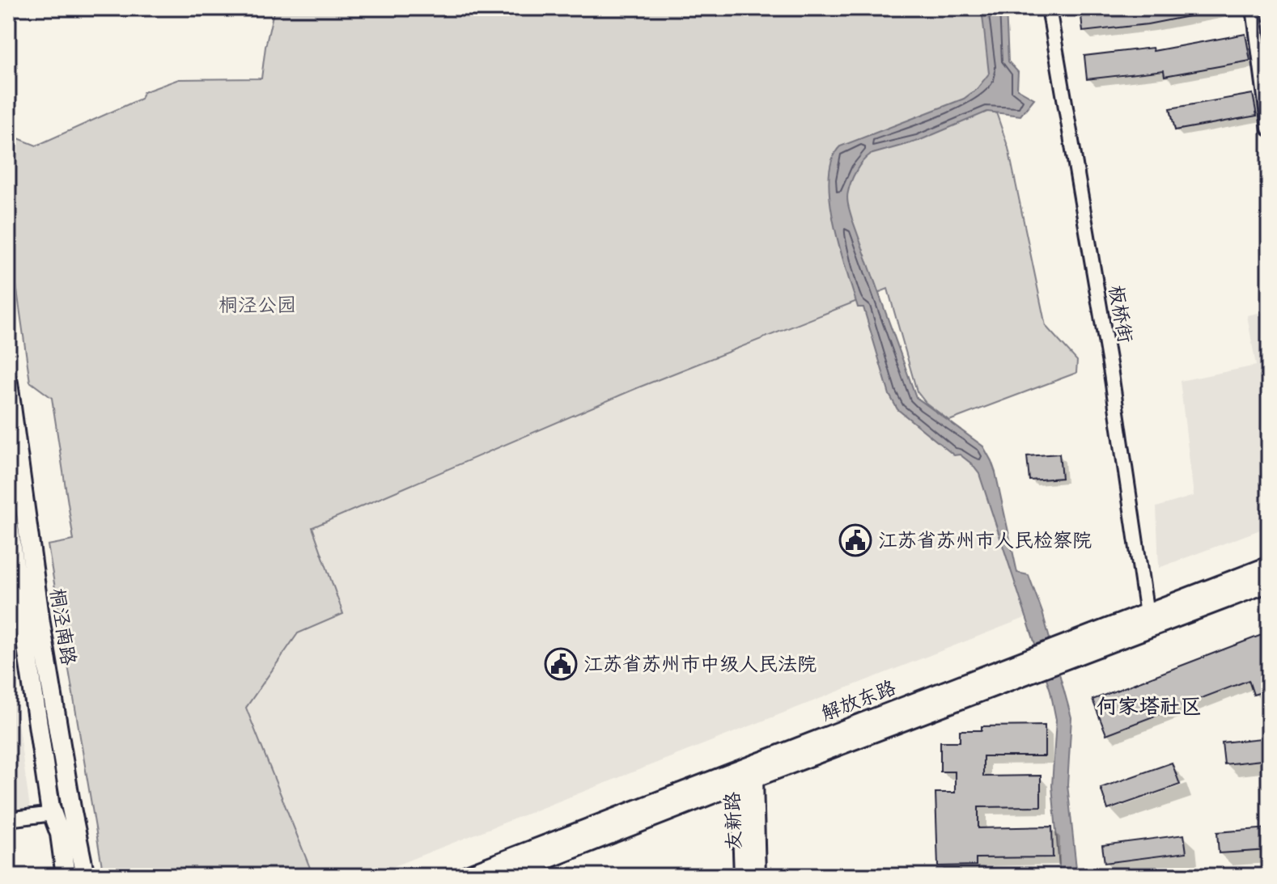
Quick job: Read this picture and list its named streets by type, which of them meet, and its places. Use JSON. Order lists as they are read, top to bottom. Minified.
{"streets":{"main road":["桐泾南路","解放东路","友新路"],"street":["板桥街"]},"crossings":[["板桥街","解放东路"],["解放东路","友新路"]],"districts":["何家塔社区"],"parks":["桐泾公园"],"places":{"public building":["江苏省苏州市人民检察院","江苏省苏州市中级人民法院"]}}
